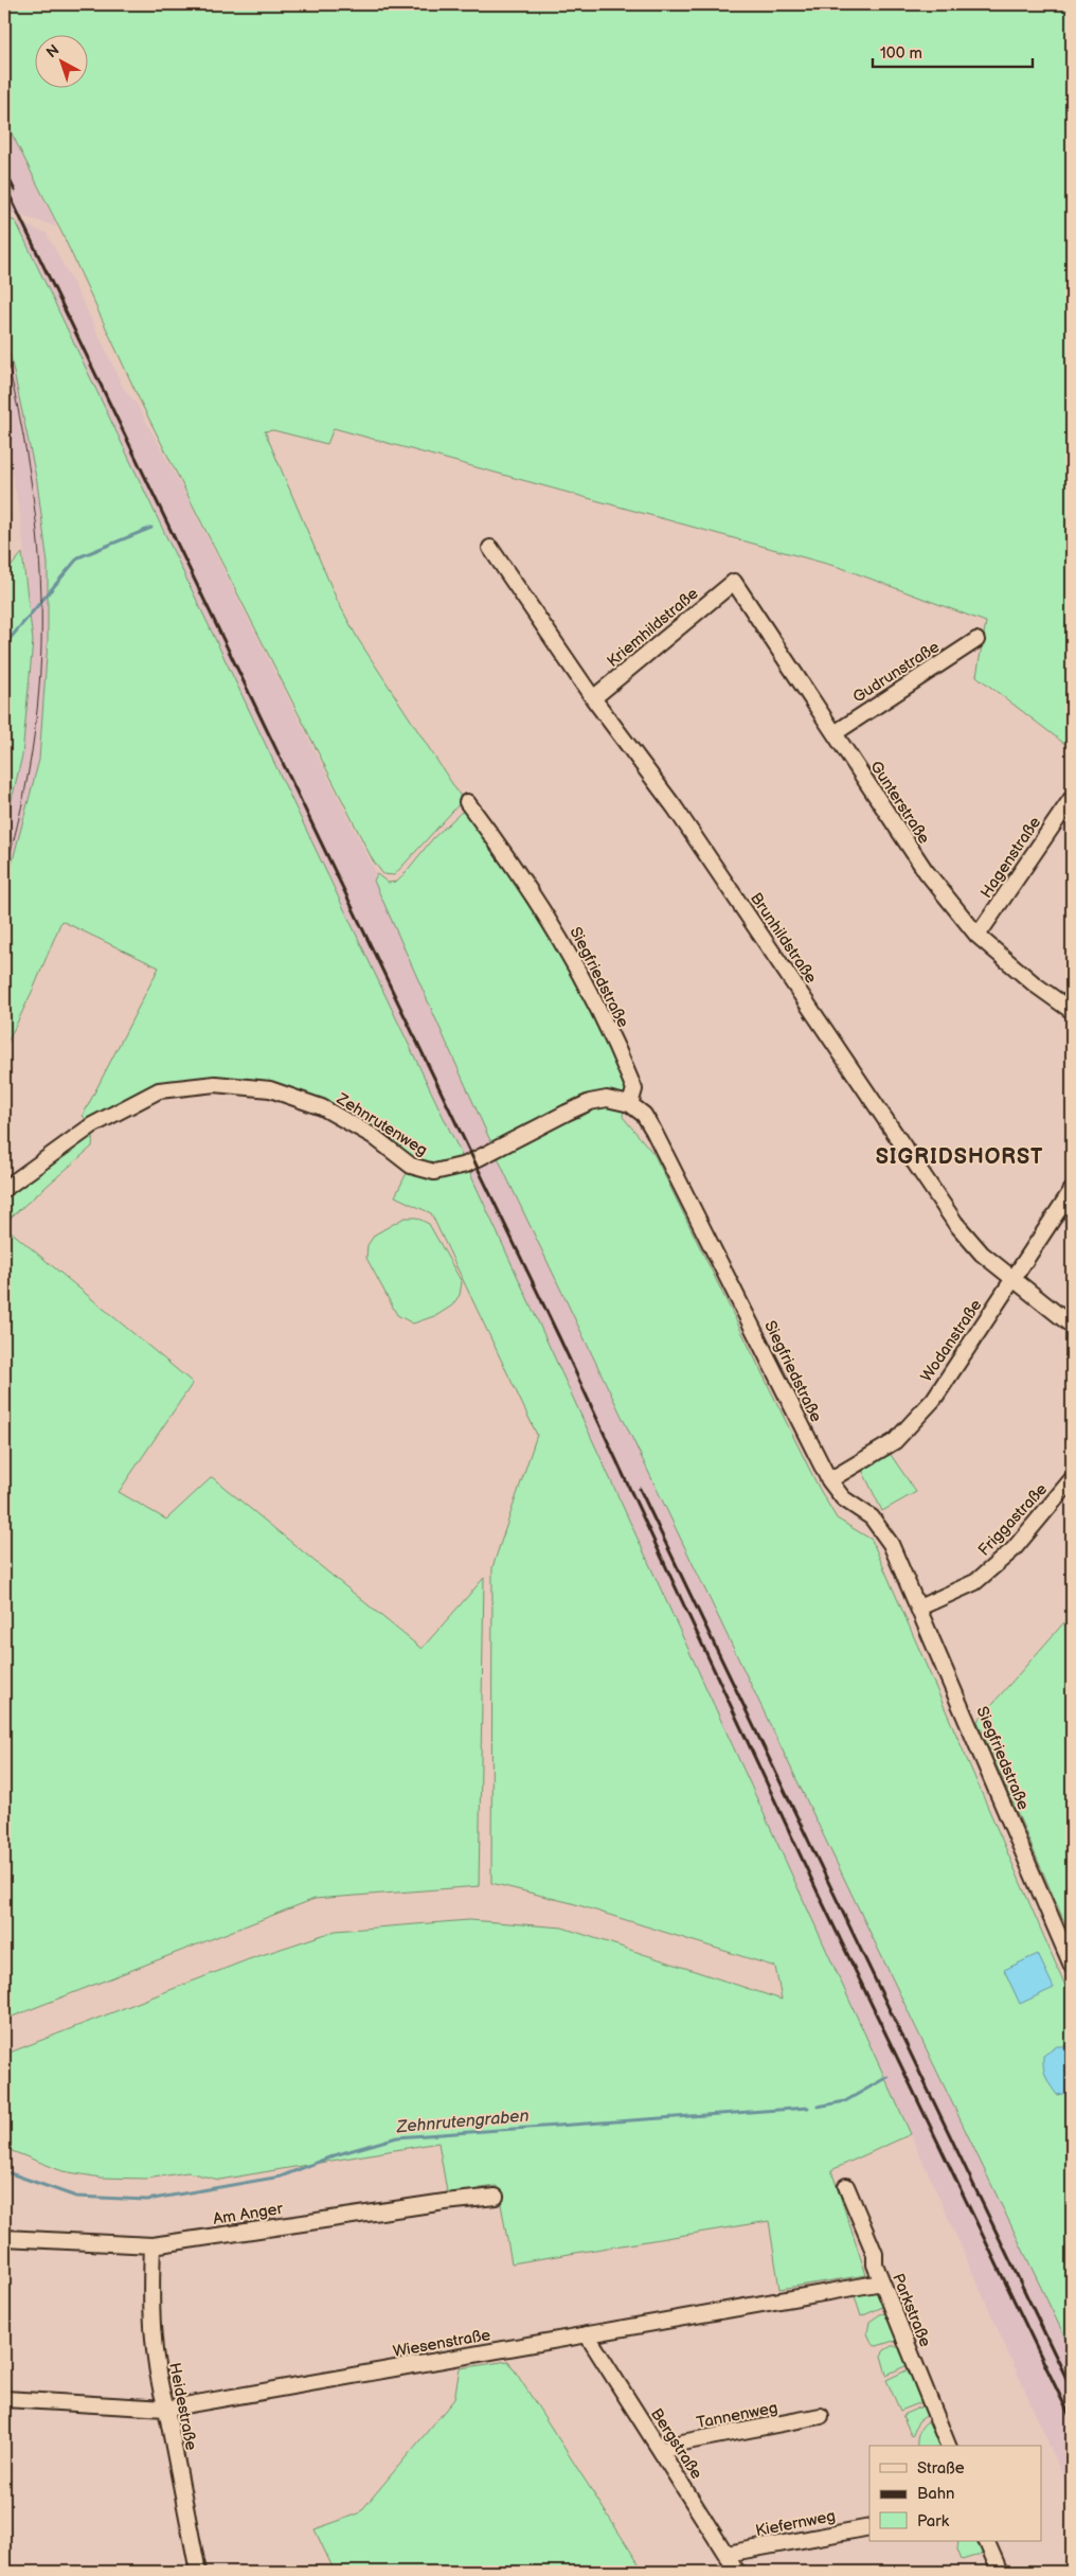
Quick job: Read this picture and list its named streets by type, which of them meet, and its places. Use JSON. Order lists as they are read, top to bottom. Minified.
{"streets":{"street":["Kriemhildstraße","Gudrunstraße","Gunterstraße","Hagenstraße","Brunhildstraße","Siegfriedstraße","Zehnrutenweg","Wodanstraße","Friggastraße","Am Anger","Parkstraße","Wiesenstraße","Heidestraße","Tannenweg","Bergstraße","Kiefernweg"]},"crossings":[["Kriemhildstraße","Gunterstraße"],["Kriemhildstraße","Brunhildstraße"],["Gudrunstraße","Gunterstraße"],["Gunterstraße","Hagenstraße"],["Brunhildstraße","Wodanstraße"],["Siegfriedstraße","Zehnrutenweg"],["Siegfriedstraße","Wodanstraße"],["Siegfriedstraße","Friggastraße"],["Am Anger","Heidestraße"],["Parkstraße","Wiesenstraße"],["Wiesenstraße","Heidestraße"],["Wiesenstraße","Bergstraße"],["Tannenweg","Bergstraße"],["Bergstraße","Kiefernweg"]],"districts":["SIGRIDSHORST"],"water":["Zehnrutengraben"],"legend":["Straße","Bahn","Park"],"scale_bar":"100 m","north":"top left"}
